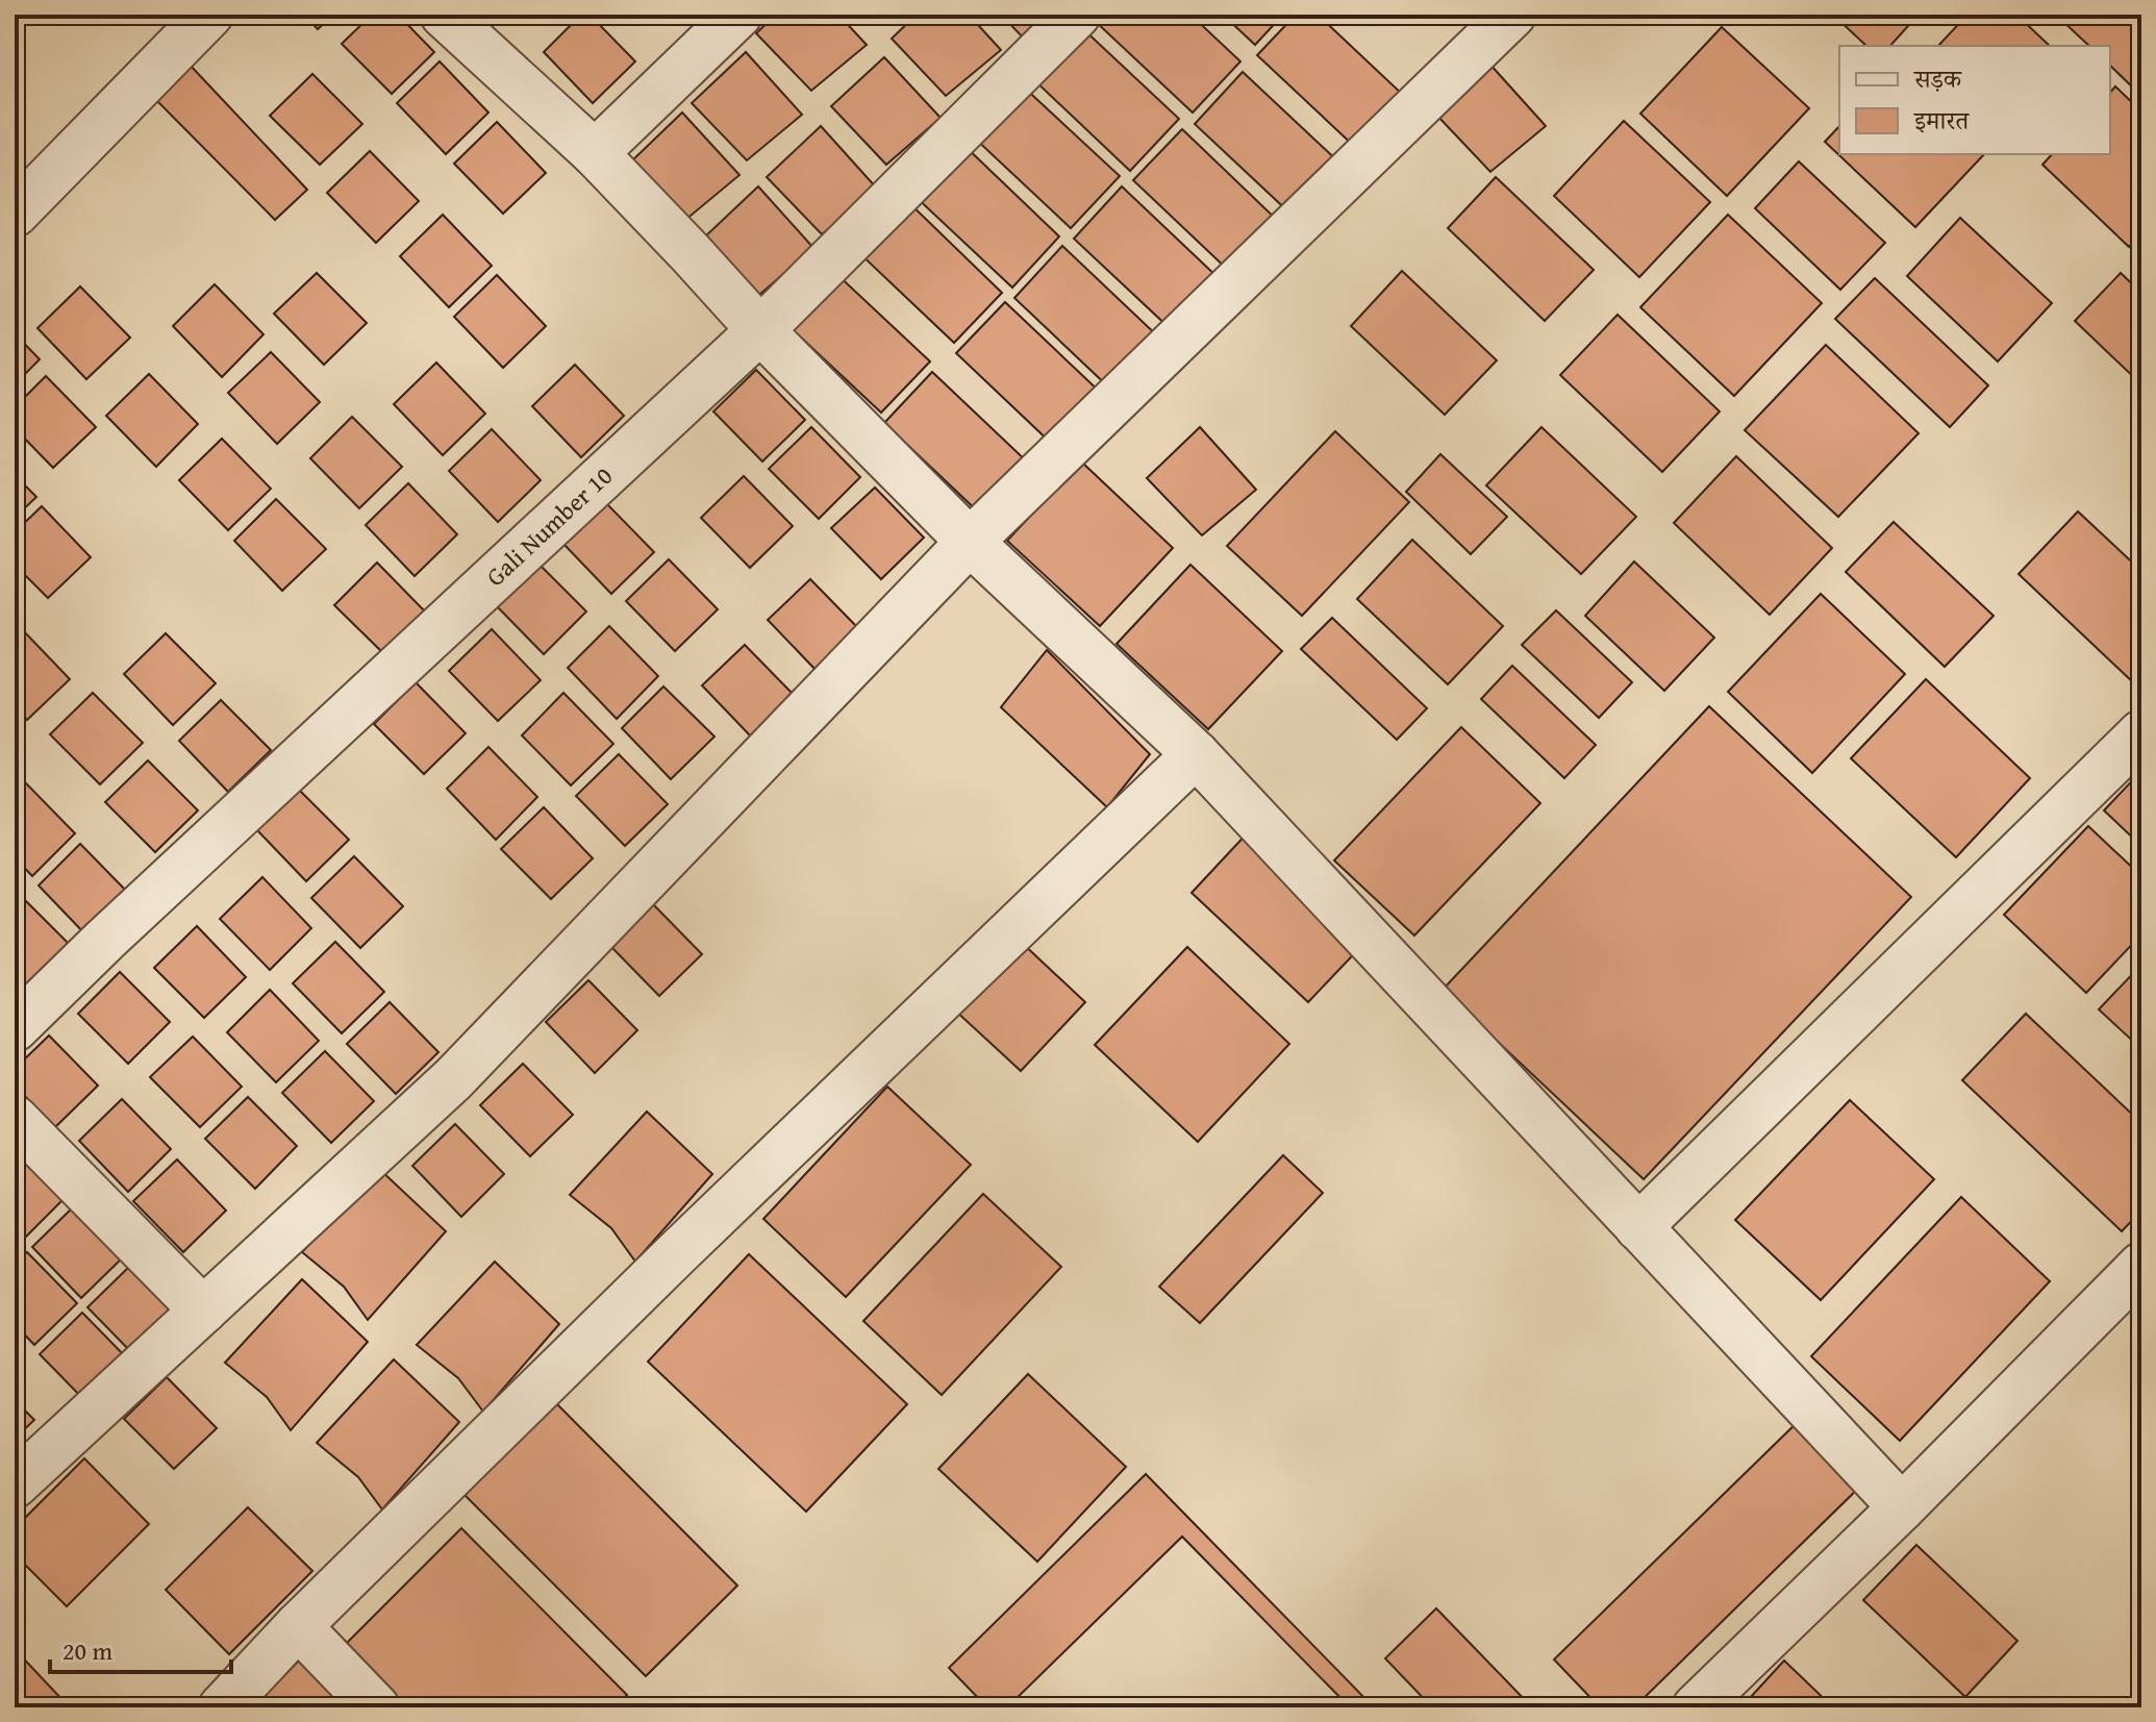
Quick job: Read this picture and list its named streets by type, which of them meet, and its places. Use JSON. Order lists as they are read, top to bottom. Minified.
{"streets":{"street":["Gali Number 10"]},"legend":["सड़क","इमारत"],"scale_bar":"20 m"}
